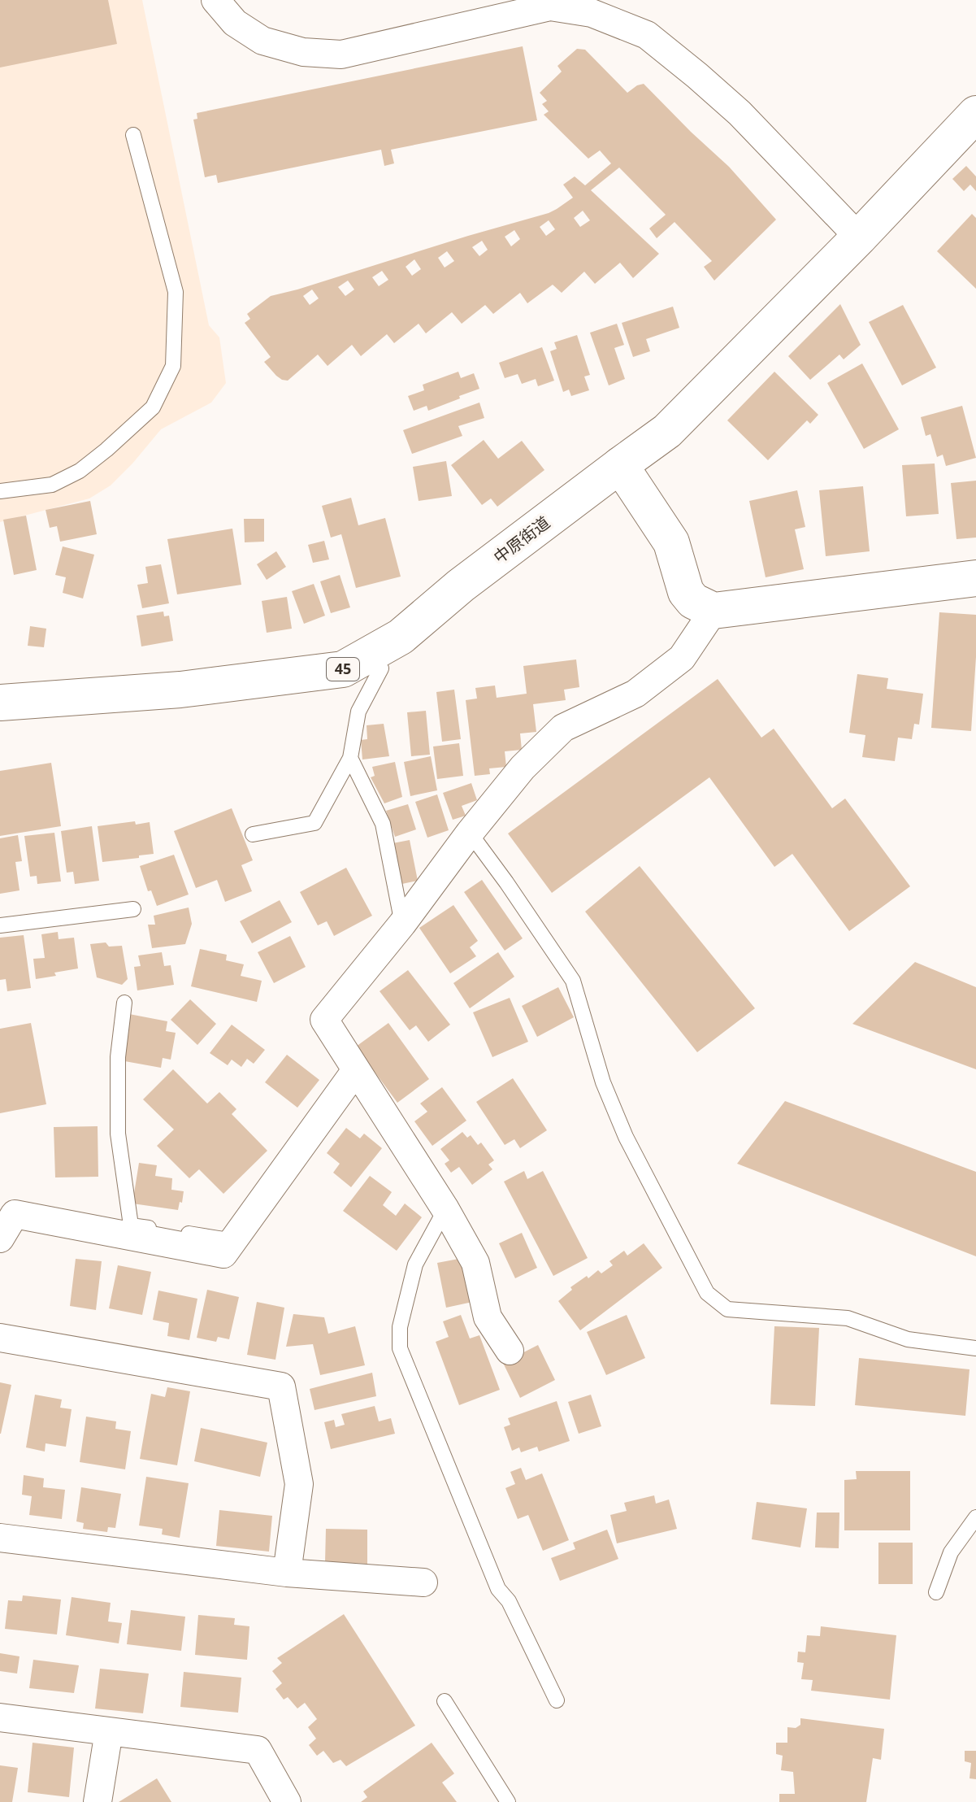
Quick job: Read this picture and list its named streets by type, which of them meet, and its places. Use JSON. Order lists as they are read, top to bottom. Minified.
{"streets":{"main road":["中原街道","45"]}}
